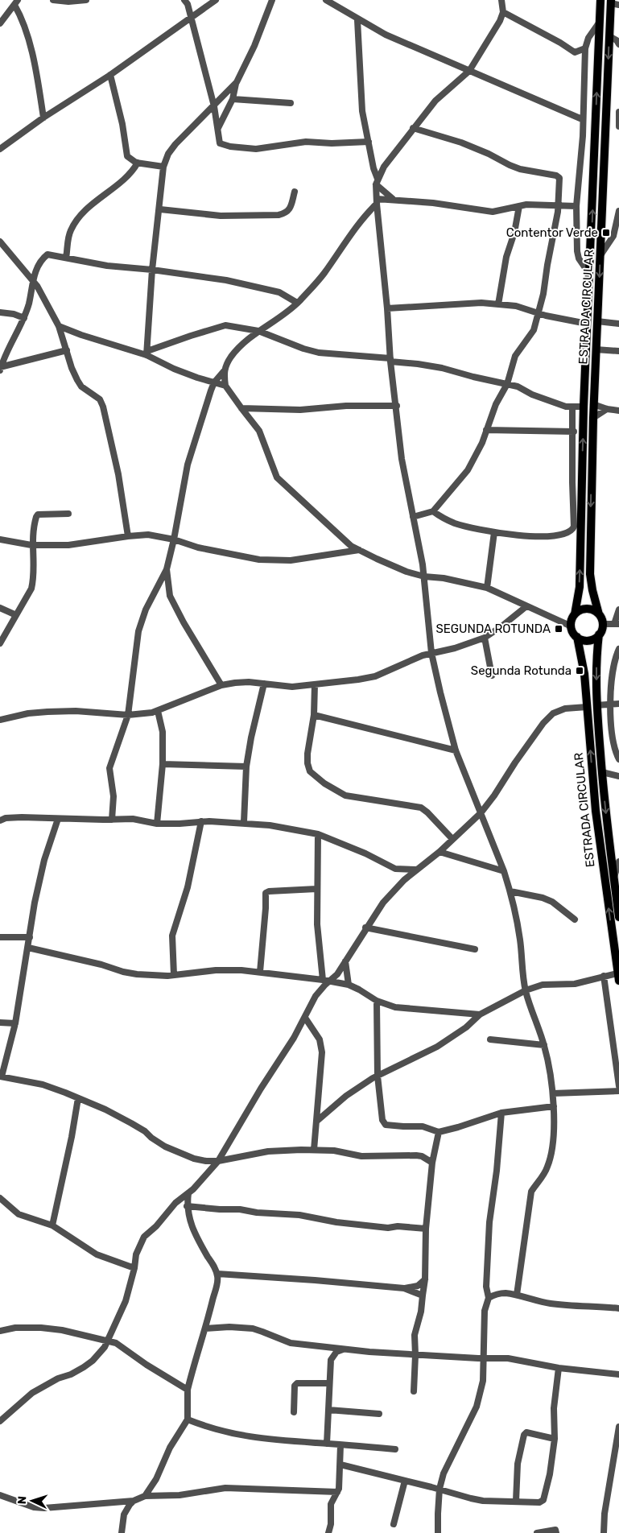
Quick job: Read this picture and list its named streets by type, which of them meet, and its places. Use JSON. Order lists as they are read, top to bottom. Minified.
{"streets":{"main road":["ESTRADA CIRCULAR"]},"places":{"transit":["Contentor Verde","SEGUNDA ROTUNDA","Segunda Rotunda"]},"north":"left"}
